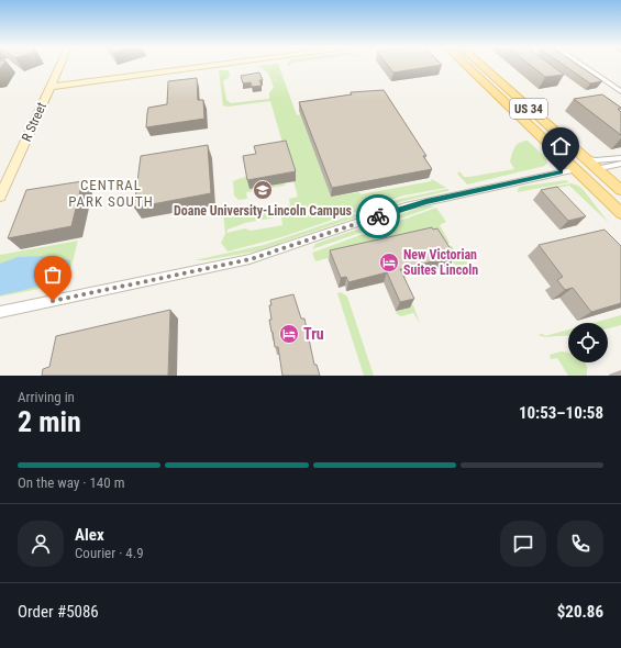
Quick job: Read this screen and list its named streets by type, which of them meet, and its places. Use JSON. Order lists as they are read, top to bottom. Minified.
{"streets":{"main road":["US 34"],"street":["R Street"]},"districts":["CENTRAL PARK SOUTH"],"places":{"school or university":["Doane University-Lincoln Campus"],"hotel":["New Victorian Suites Lincoln","Tru"]},"page":{"heading":["2 min","Arriving in","10:53–10:58"],"panel":["Alex","Courier · 4.9","Order #5086","$20.86"],"bar":"On the way · 140 m"}}
